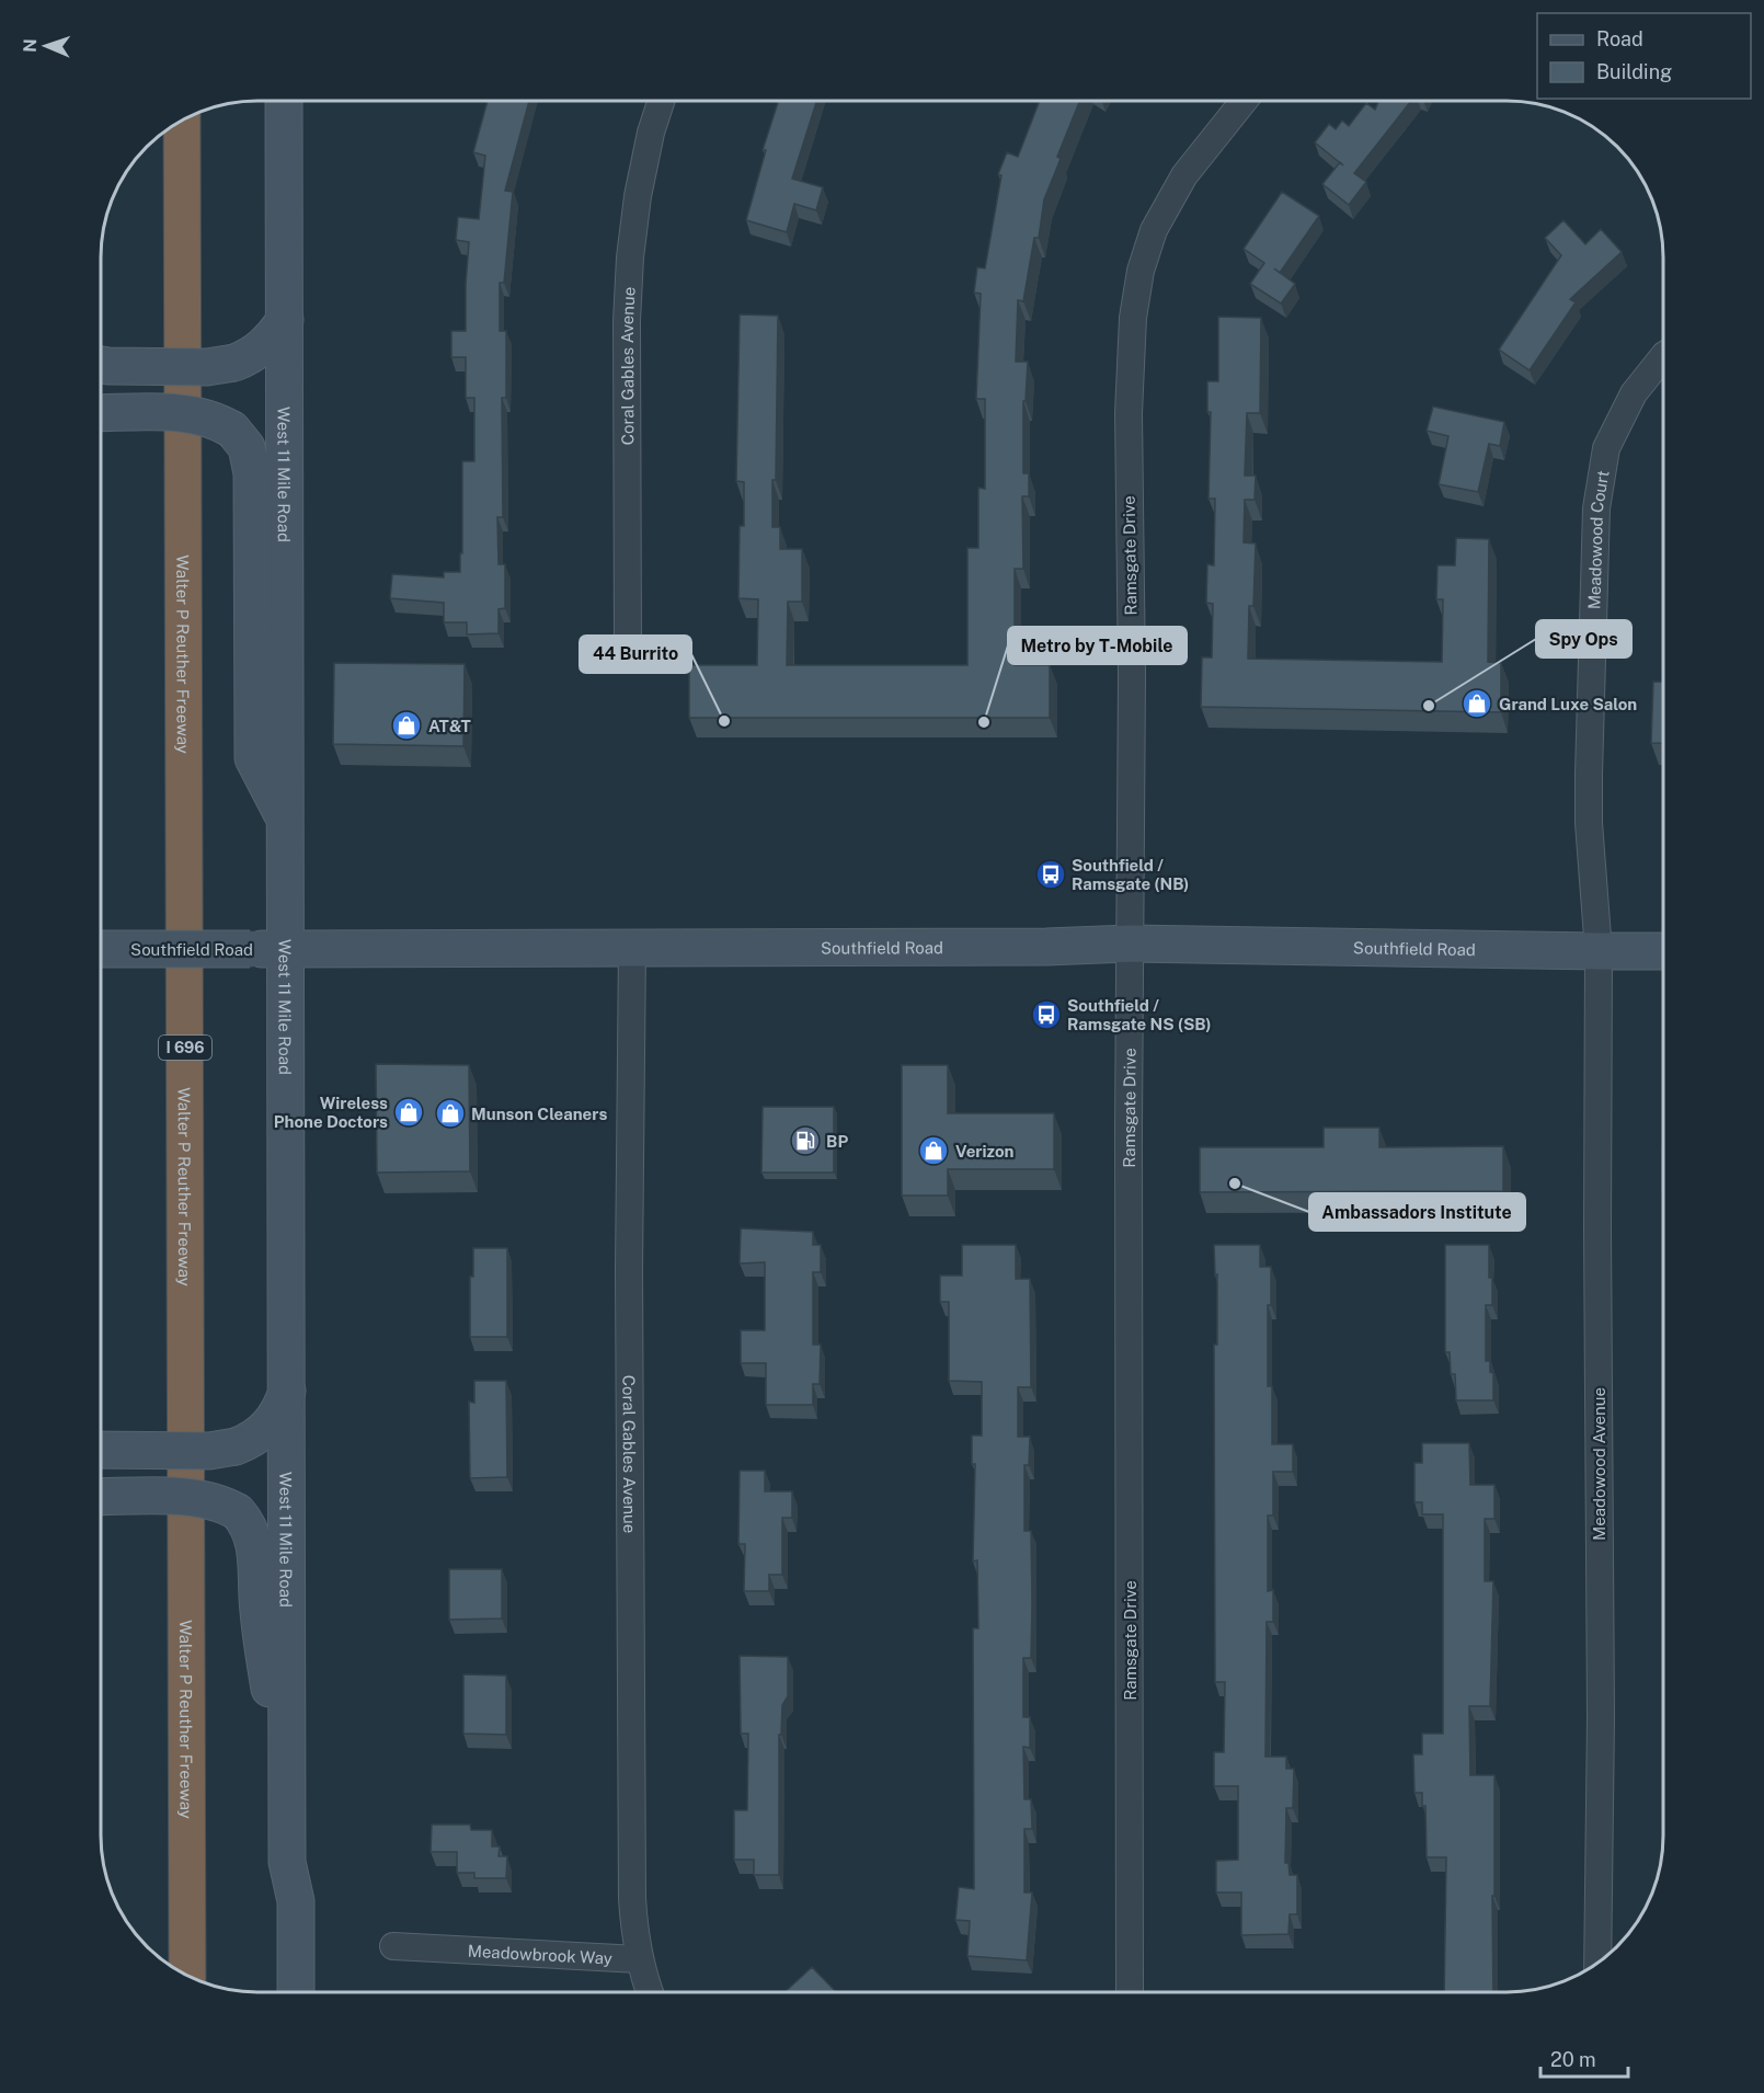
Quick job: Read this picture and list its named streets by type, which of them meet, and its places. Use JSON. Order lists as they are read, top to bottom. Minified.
{"streets":{"highway":["Walter P Reuther Freeway","I 696"],"main road":["West 11 Mile Road","Southfield Road"],"street":["Coral Gables Avenue","Meadowood Court","Ramsgate Drive","Meadowood Avenue","Meadowbrook Way"]},"crossings":[["Coral Gables Avenue","Southfield Road"],["Coral Gables Avenue","Meadowbrook Way"],["West 11 Mile Road","Southfield Road"],["Meadowood Court","Southfield Road"],["Meadowood Court","Meadowood Avenue"],["Ramsgate Drive","Southfield Road"],["Southfield Road","Meadowood Avenue"]],"places":{"shop":["Grand Luxe Salon","AT&T","Wireless Phone Doctors","Munson Cleaners","Verizon"],"other":["Spy Ops","44 Burrito","Metro by T-Mobile","Ambassadors Institute"],"bus stop":["Southfield / Ramsgate (NB)","Southfield / Ramsgate NS (SB)"],"fuel station":["BP"]},"legend":["Road","Building"],"scale_bar":"20 m","north":"left"}
